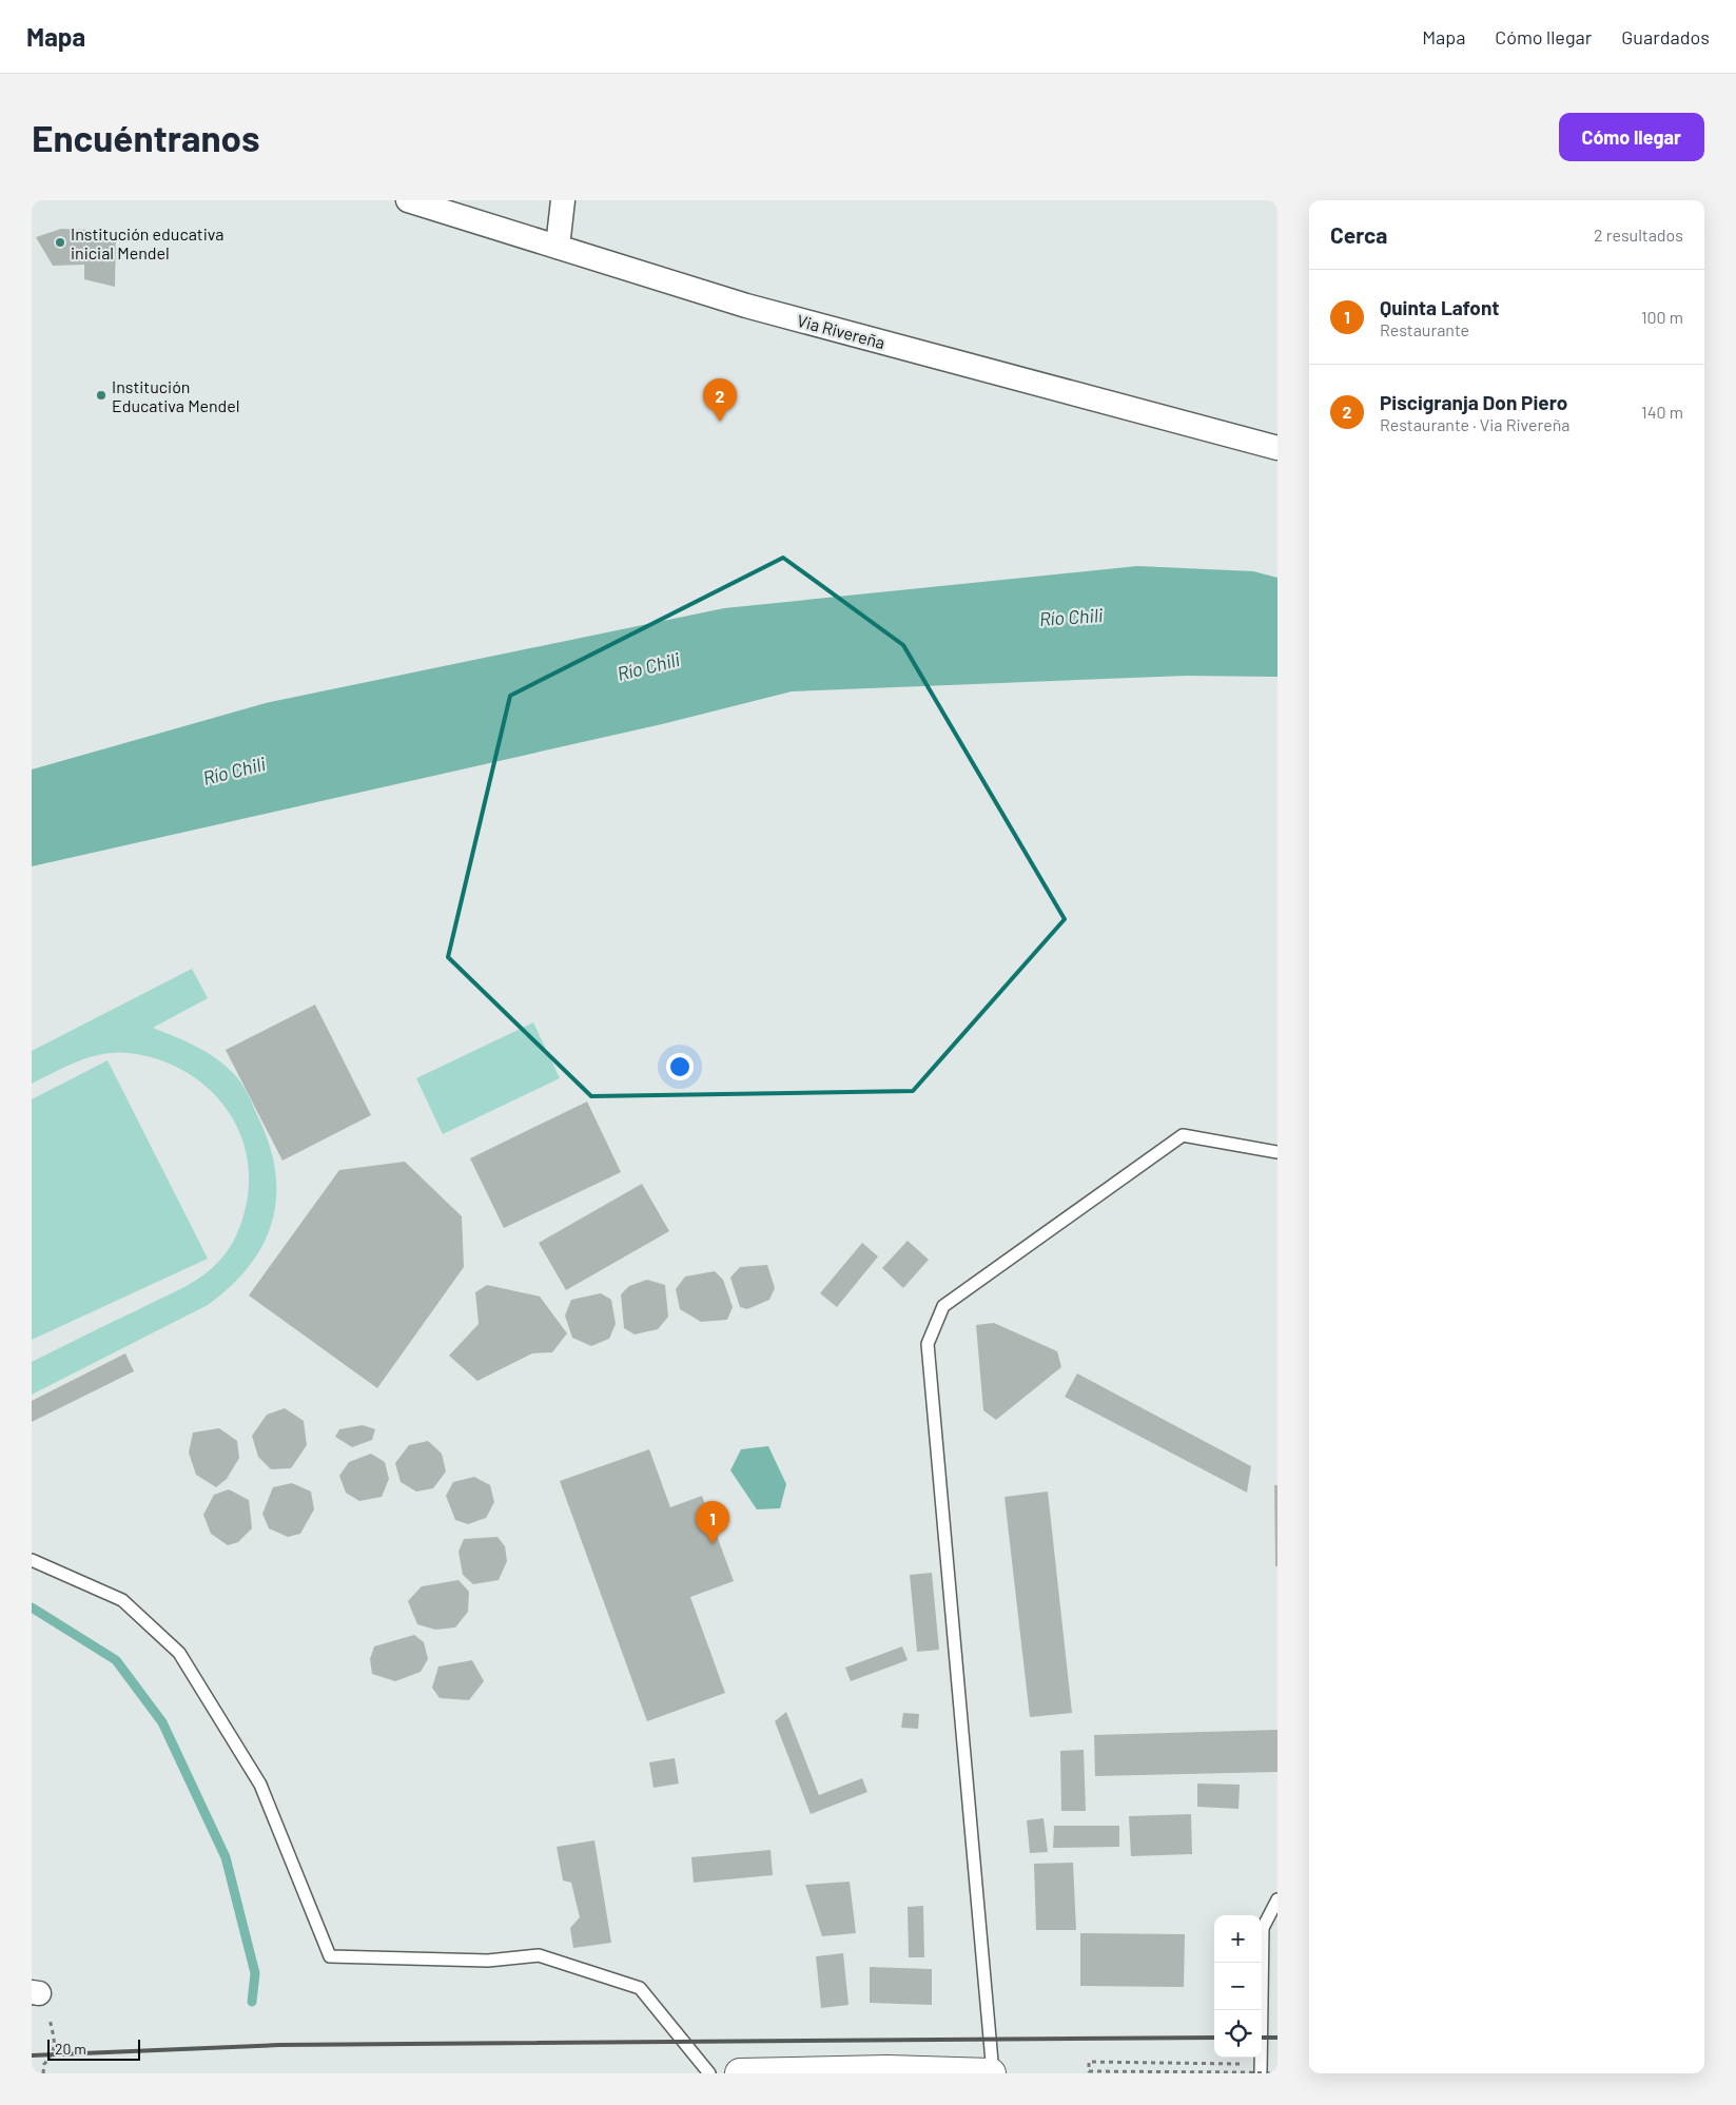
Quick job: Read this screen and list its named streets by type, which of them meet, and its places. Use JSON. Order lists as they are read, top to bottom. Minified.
{"streets":{"street":["Via Rivereña"]},"water":["Río Chili"],"places":["Institución educativa inicial Mendel","Institución Educativa Mendel"],"scale_bar":"20 m","page":{"header":"Mapa","nav":["Mapa","Cómo llegar","Guardados"],"buttons":"Cómo llegar","title":"Encuéntranos","heading":["Cerca","2 resultados"],"list":[{"mark":"1","name":"Quinta Lafont","note":"Restaurante","value":"100 m"},{"mark":"2","name":"Piscigranja Don Piero","note":"Restaurante · Via Rivereña","value":"140 m"}],"pins":["2","1"],"map_buttons":["+","−"],"scale":"20 m"}}
